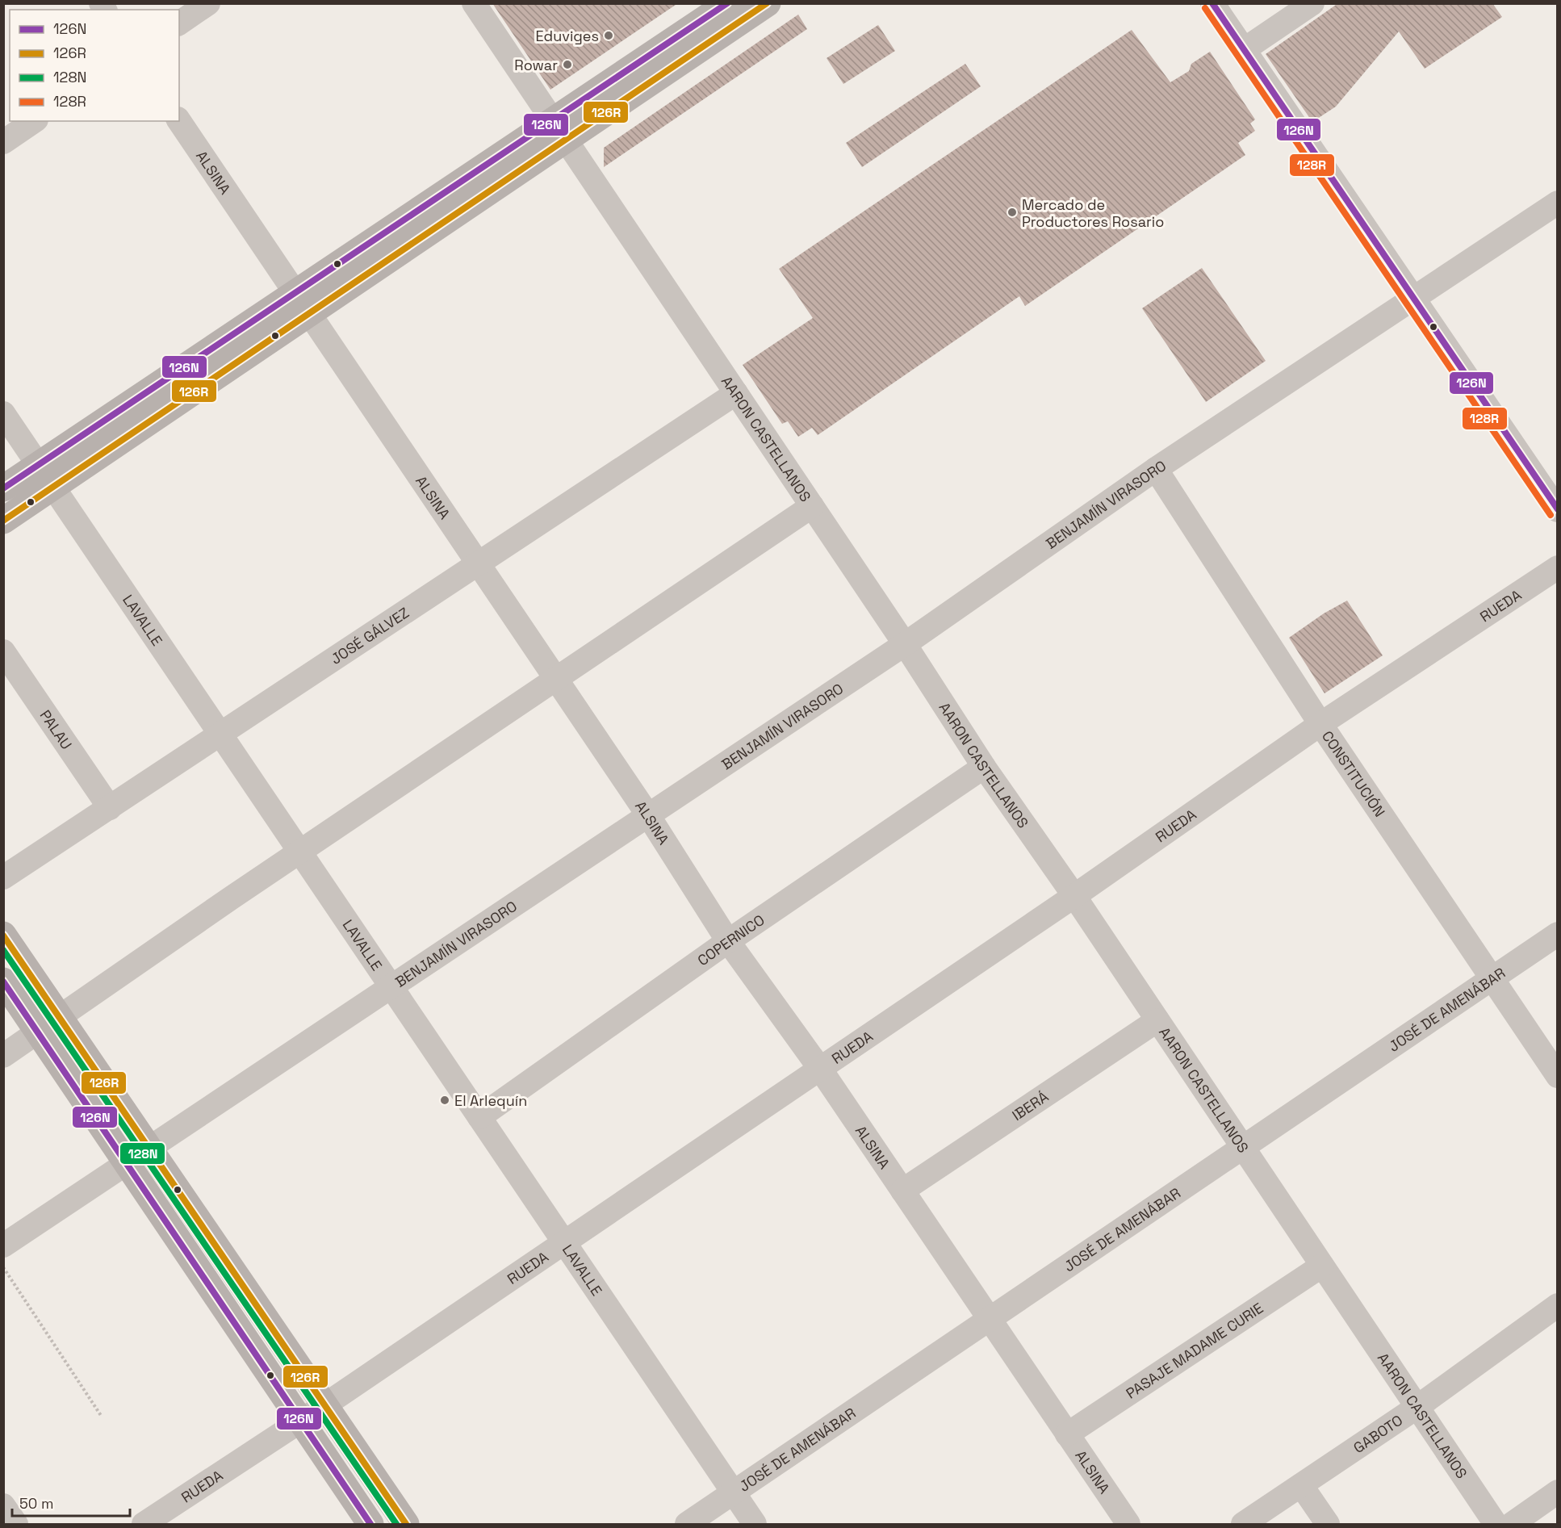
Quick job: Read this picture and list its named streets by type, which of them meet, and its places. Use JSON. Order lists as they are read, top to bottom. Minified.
{"streets":{"street":["ALSINA","AARON CASTELLANOS","BENJAMÍN VIRASORO","RUEDA","LAVALLE","JOSÉ GÁLVEZ","PALAU","CONSTITUCIÓN","COPERNICO","JOSÉ DE AMENÁBAR","IBERÁ","PASAJE MADAME CURIE","GABOTO"]},"crossings":[["ALSINA","BENJAMÍN VIRASORO"],["ALSINA","RUEDA"],["ALSINA","JOSÉ GÁLVEZ"],["ALSINA","COPERNICO"],["ALSINA","JOSÉ DE AMENÁBAR"],["ALSINA","IBERÁ"],["ALSINA","PASAJE MADAME CURIE"],["AARON CASTELLANOS","BENJAMÍN VIRASORO"],["AARON CASTELLANOS","RUEDA"],["AARON CASTELLANOS","JOSÉ GÁLVEZ"],["AARON CASTELLANOS","COPERNICO"],["AARON CASTELLANOS","JOSÉ DE AMENÁBAR"],["AARON CASTELLANOS","IBERÁ"],["AARON CASTELLANOS","PASAJE MADAME CURIE"],["AARON CASTELLANOS","GABOTO"],["BENJAMÍN VIRASORO","LAVALLE"],["BENJAMÍN VIRASORO","CONSTITUCIÓN"],["RUEDA","LAVALLE"],["RUEDA","CONSTITUCIÓN"],["LAVALLE","JOSÉ GÁLVEZ"],["LAVALLE","COPERNICO"],["LAVALLE","JOSÉ DE AMENÁBAR"],["JOSÉ GÁLVEZ","PALAU"],["CONSTITUCIÓN","JOSÉ DE AMENÁBAR"]],"places":["Eduviges","Rowar","Mercado de Productores Rosario","El Arlequín"],"lines":["transit line 126N","transit line 126R","transit line 128R","transit line 128N"],"legend":["126N","126R","128N","128R"],"scale_bar":"50 m"}
